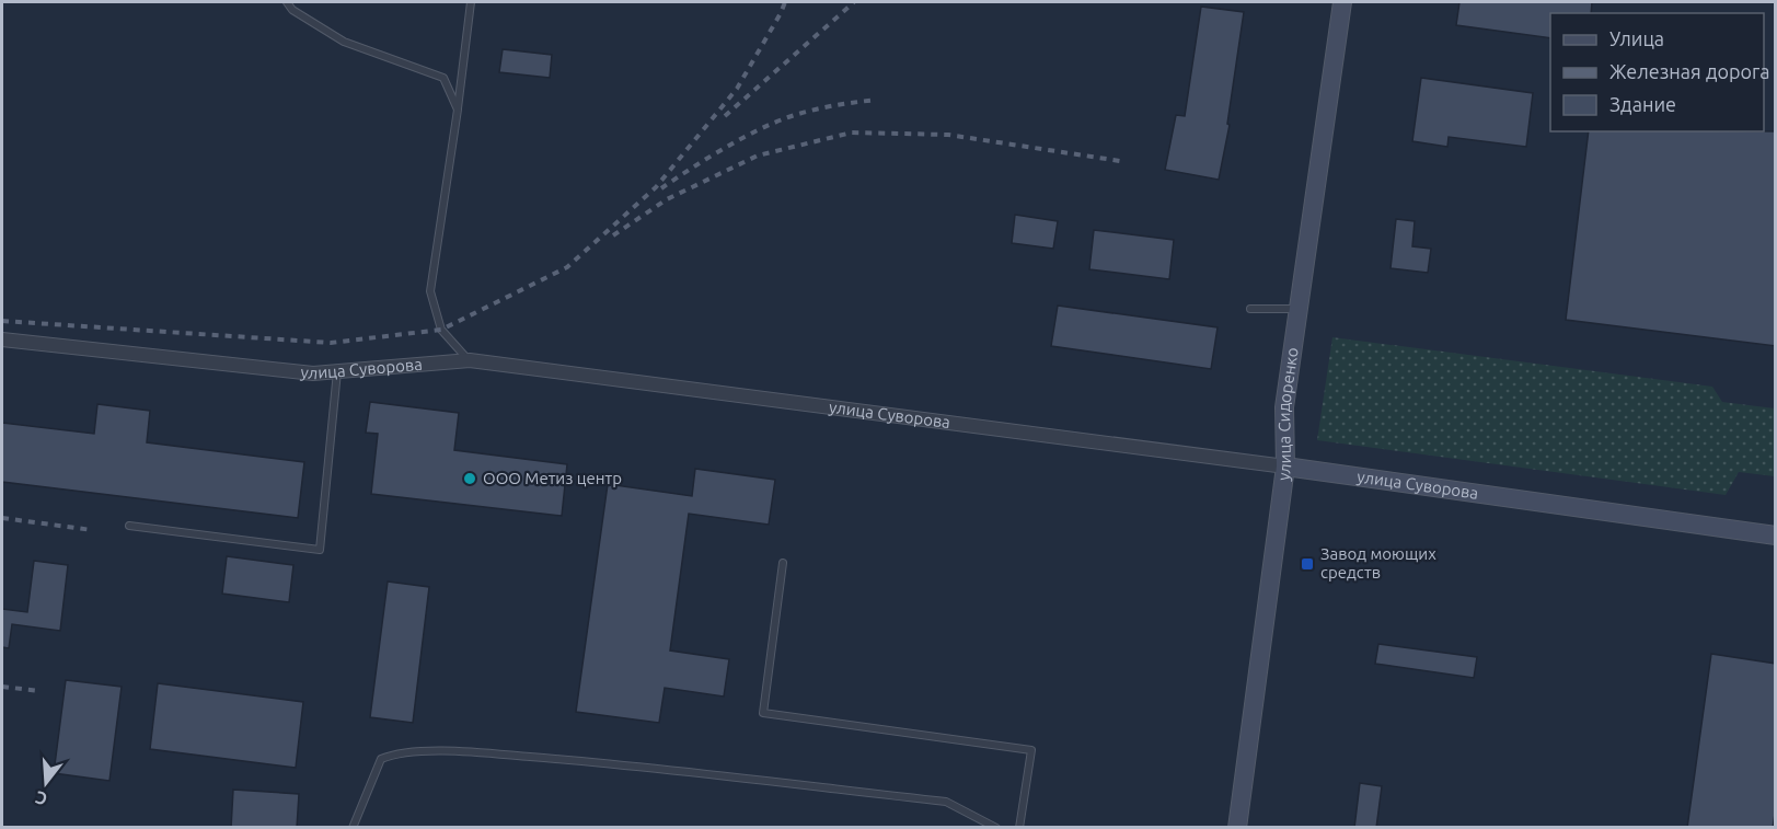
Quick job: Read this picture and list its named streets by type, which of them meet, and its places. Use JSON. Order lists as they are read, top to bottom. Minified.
{"streets":{"street":["улица Суворова","улица Сидоренко"]},"crossings":[["улица Суворова","улица Сидоренко"]],"places":{"other":["ООО Метиз центр"],"transit":["Завод моющих средств"]},"legend":["Улица","Железная дорога","Здание"],"north":"bottom"}
